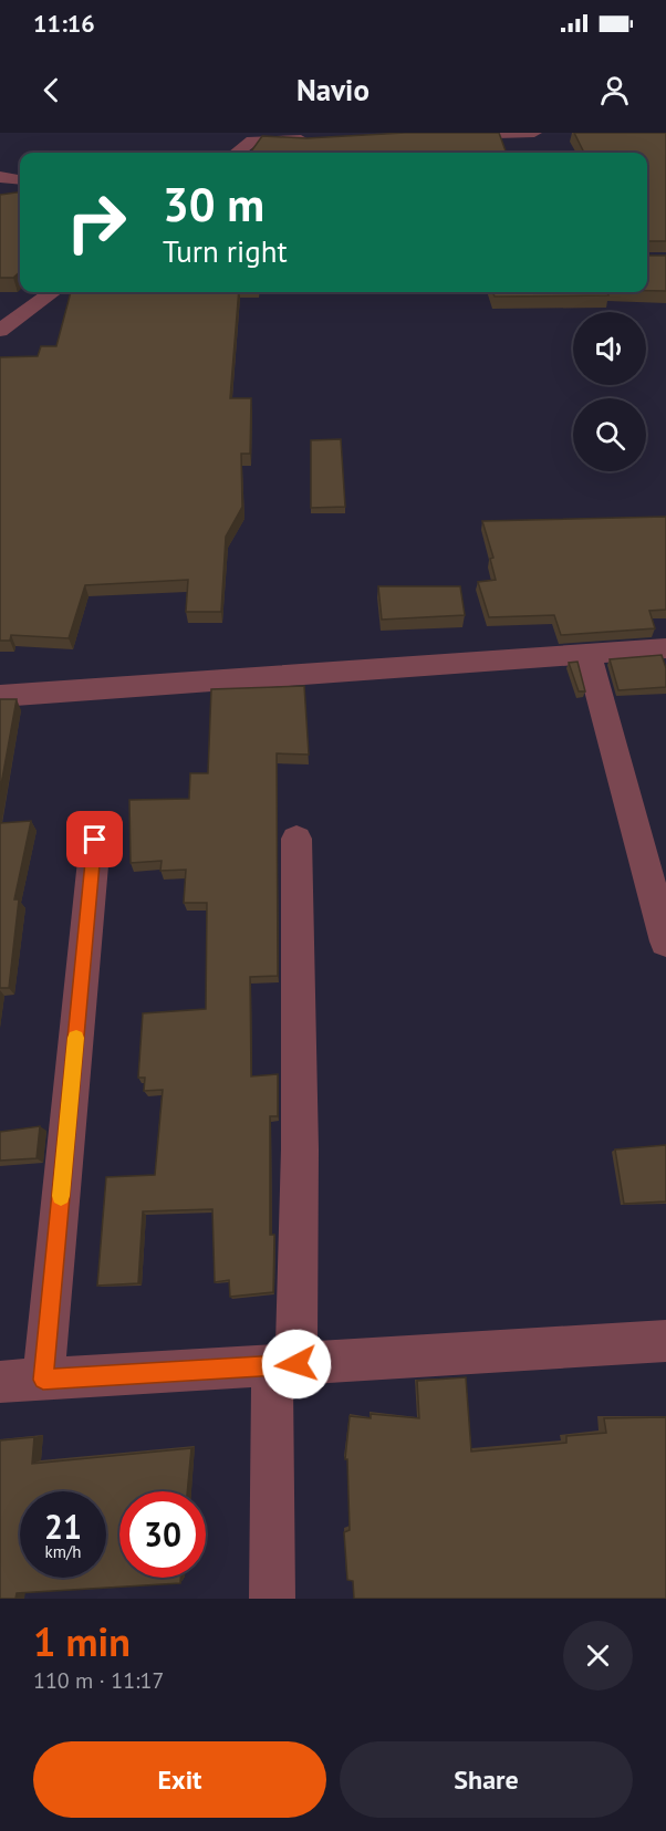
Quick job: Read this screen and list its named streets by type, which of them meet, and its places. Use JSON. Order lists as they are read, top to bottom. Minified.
{"page":{"status":"11:16","header":"Navio","turn":["30 m","Turn right"],"speed":"21 km/h","limit":"30","heading":["1 min","110 m · 11:17"],"buttons":["Exit","Share"]}}
